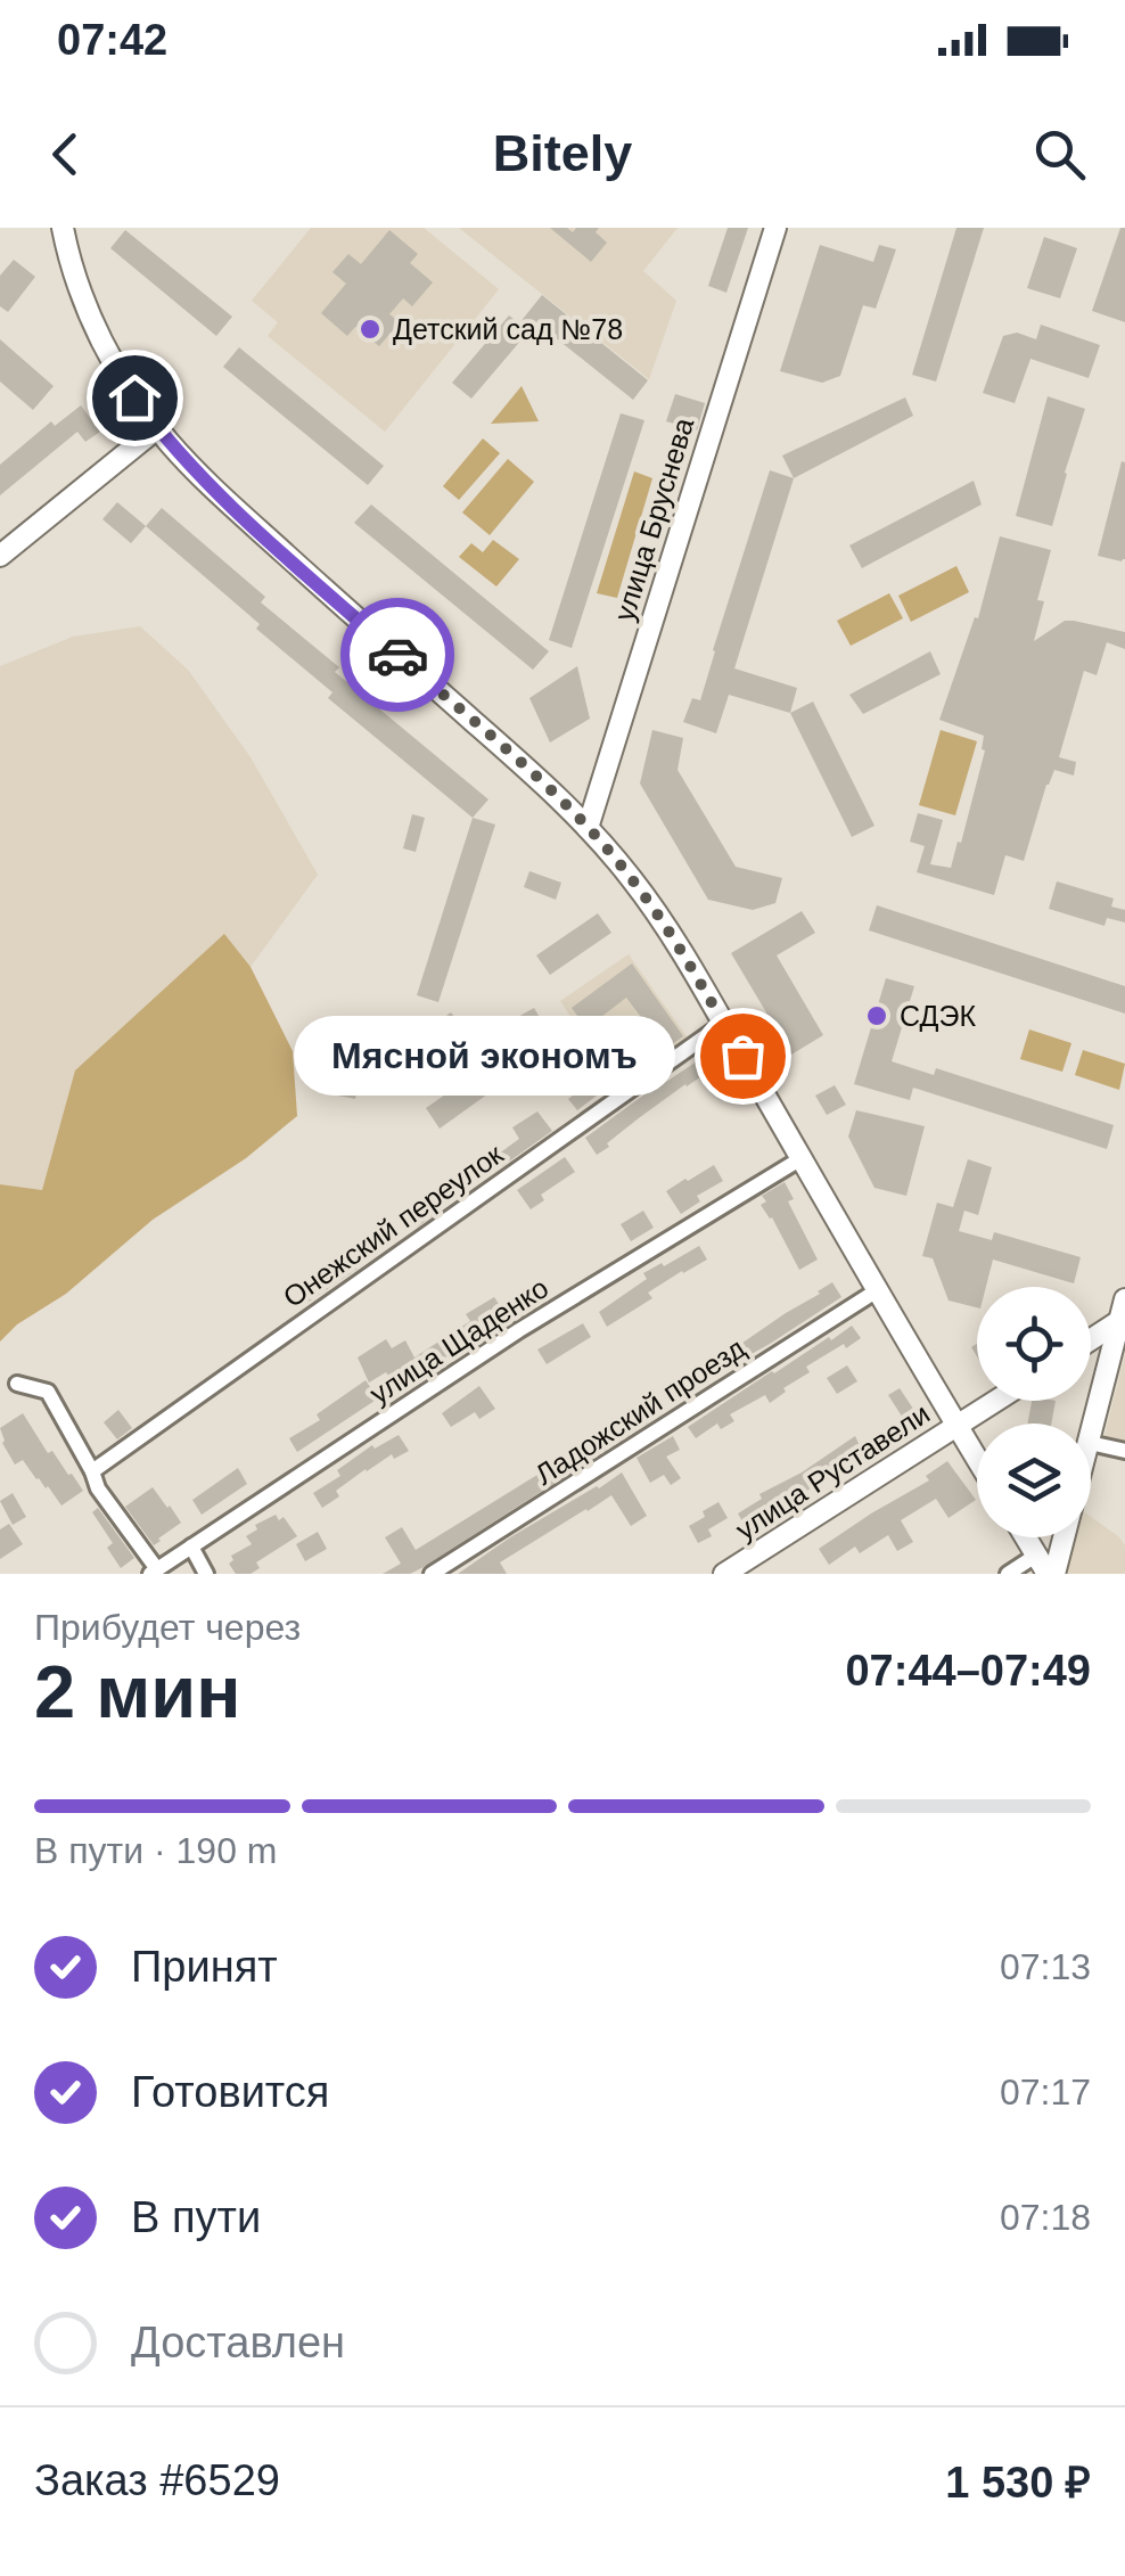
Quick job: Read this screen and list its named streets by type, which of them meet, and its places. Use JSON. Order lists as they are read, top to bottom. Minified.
{"streets":{"main road":["улица Бруснева","улица Руставели"],"street":["Онежский переулок","улица Щаденко","Ладожский проезд"]},"places":["Детский сад №78","СДЭК","Мясной экономъ"],"page":{"status":"07:42","header":"Bitely","bubble":"Мясной экономъ","heading":["2 мин","Прибудет через","07:44–07:49"],"panel":["Заказ #6529","1 530 ₽"],"bar":"В пути · 190 m","list":[["Принят","07:13"],["Готовится","07:17"],["В пути","07:18"],"Доставлен"]}}
